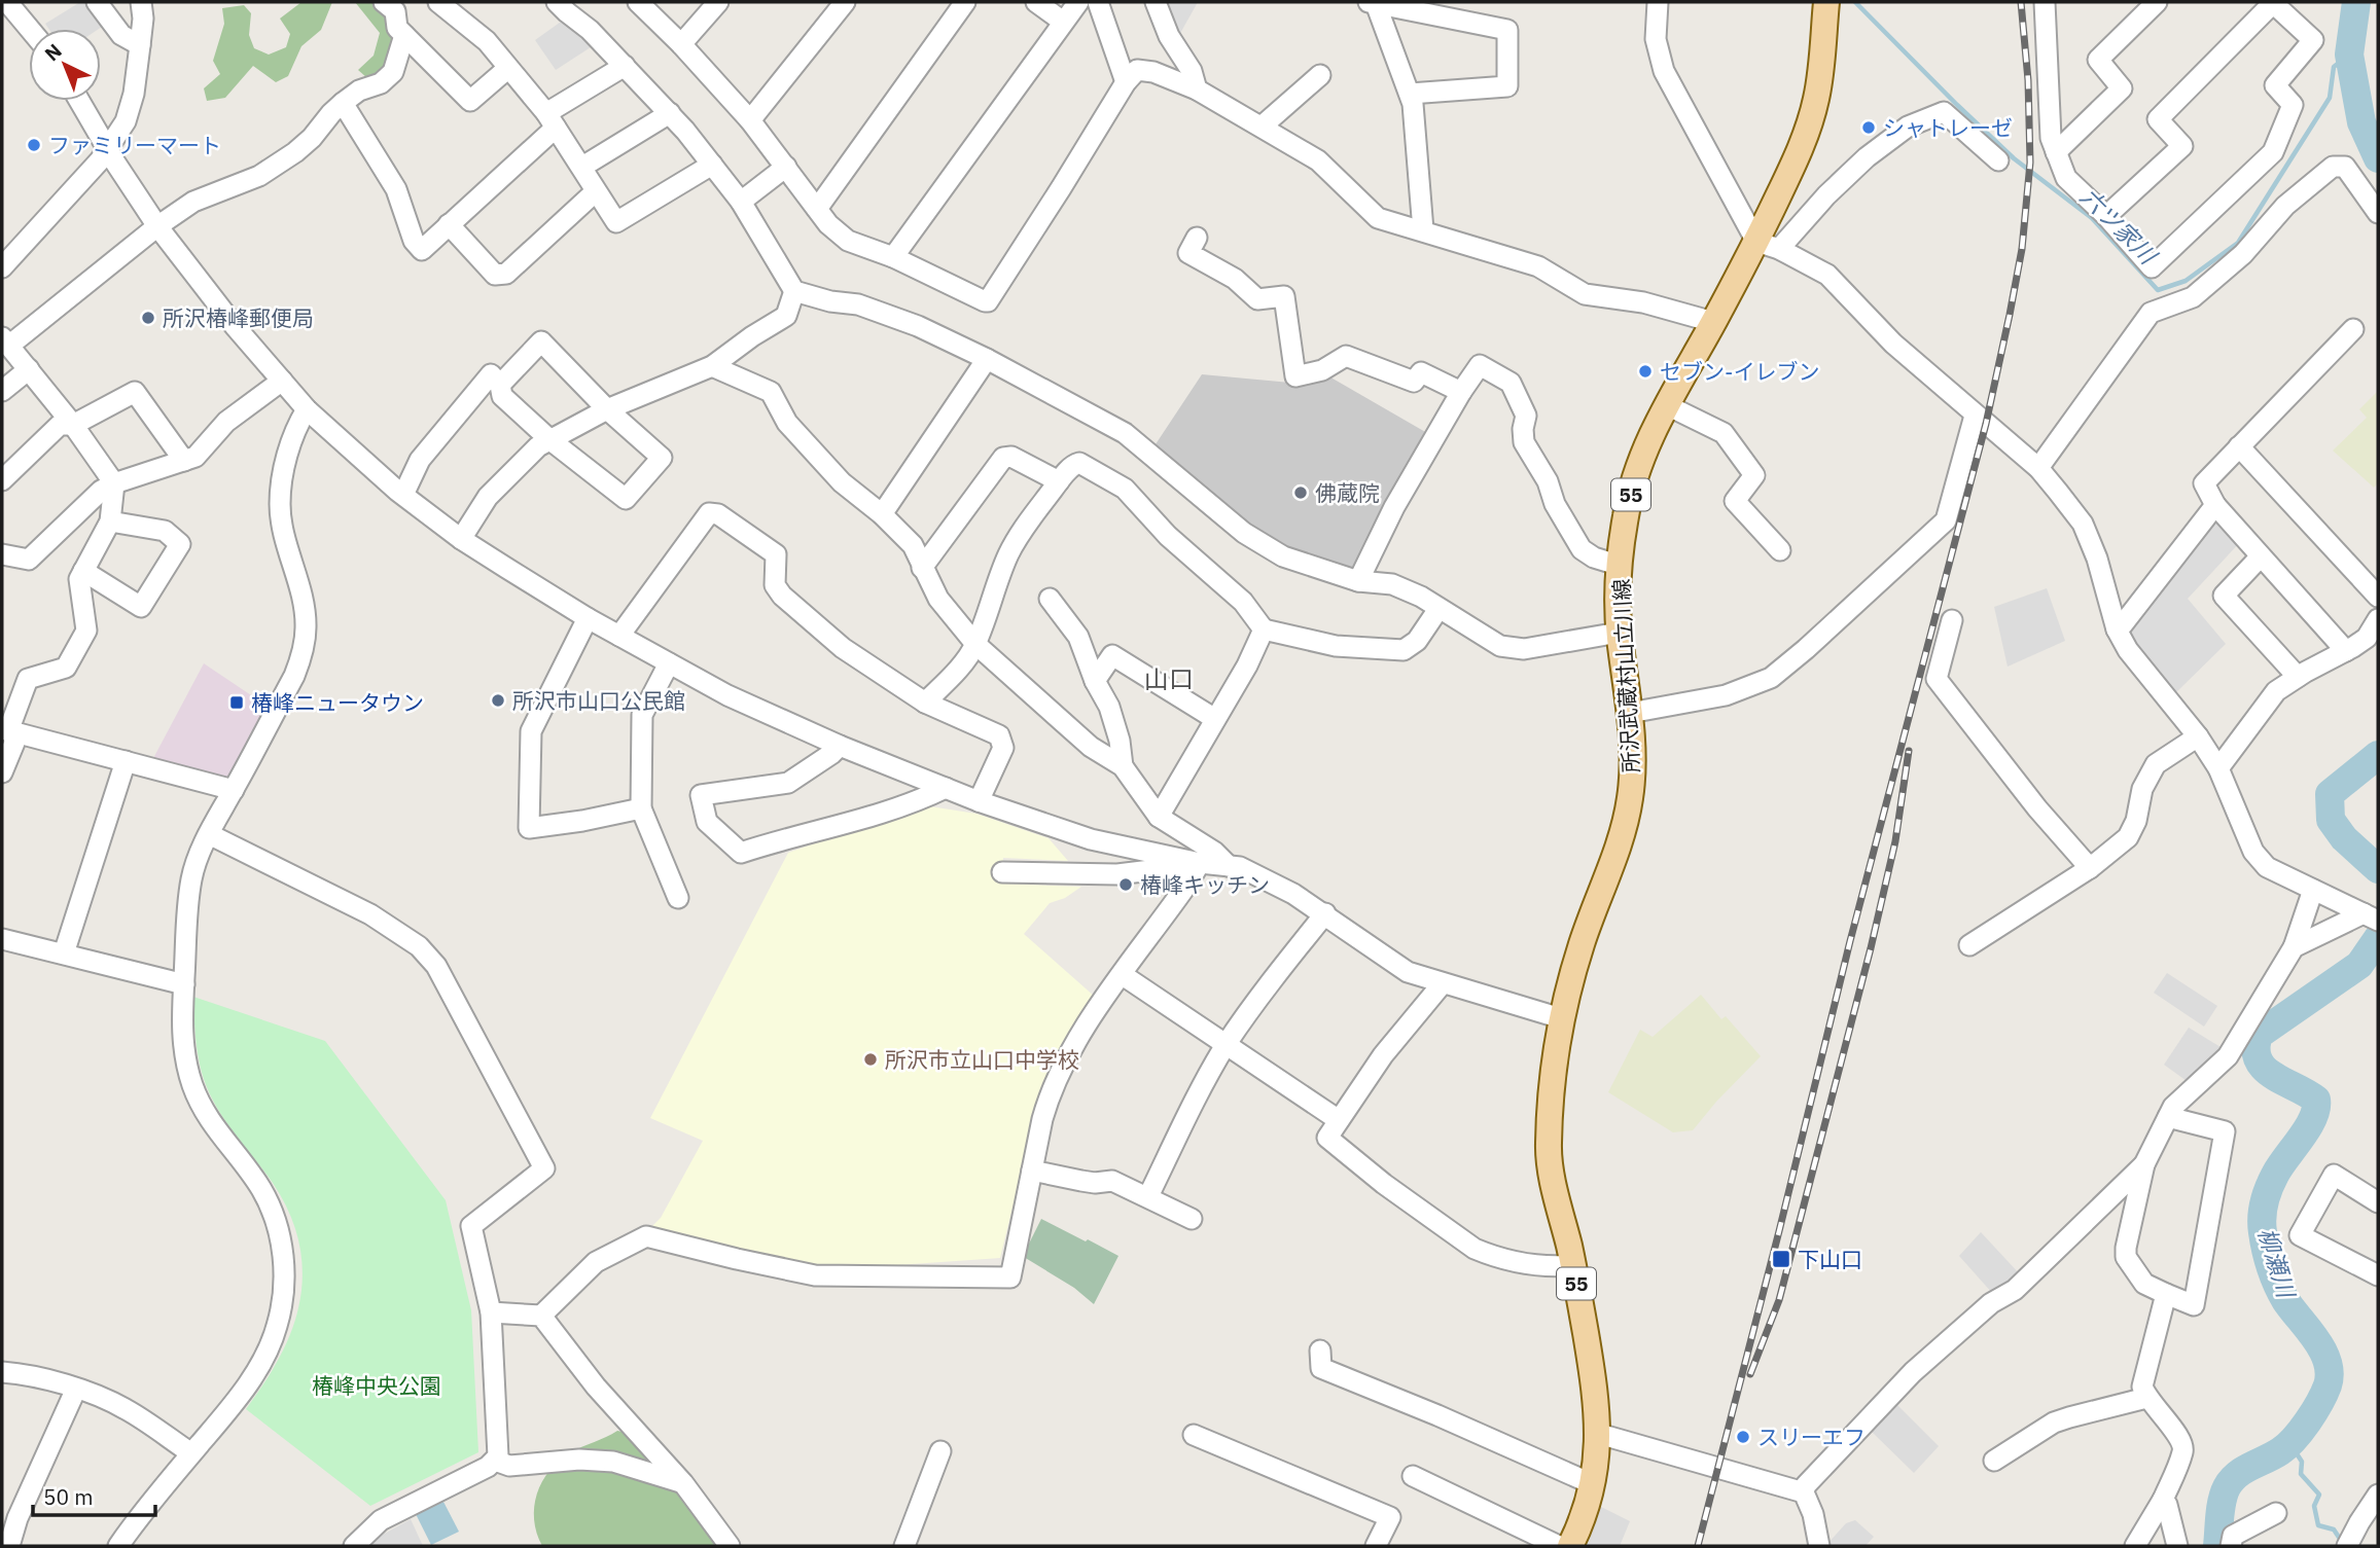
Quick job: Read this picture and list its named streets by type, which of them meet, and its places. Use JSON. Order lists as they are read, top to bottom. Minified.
{"streets":{"main road":["55","所沢武蔵村山立川線"]},"districts":["山口"],"water":["六ツ家川","柳瀬川"],"parks":["椿峰中央公園"],"places":{"other":["シャトレーゼ","ファミリーマート","所沢椿峰郵便局","セブン-イレブン","佛蔵院","所沢市山口公民館","椿峰キッチン","所沢市立山口中学校","スリーエフ"],"transit":["椿峰ニュータウン","下山口"]},"scale_bar":"50 m","north":"top left"}
